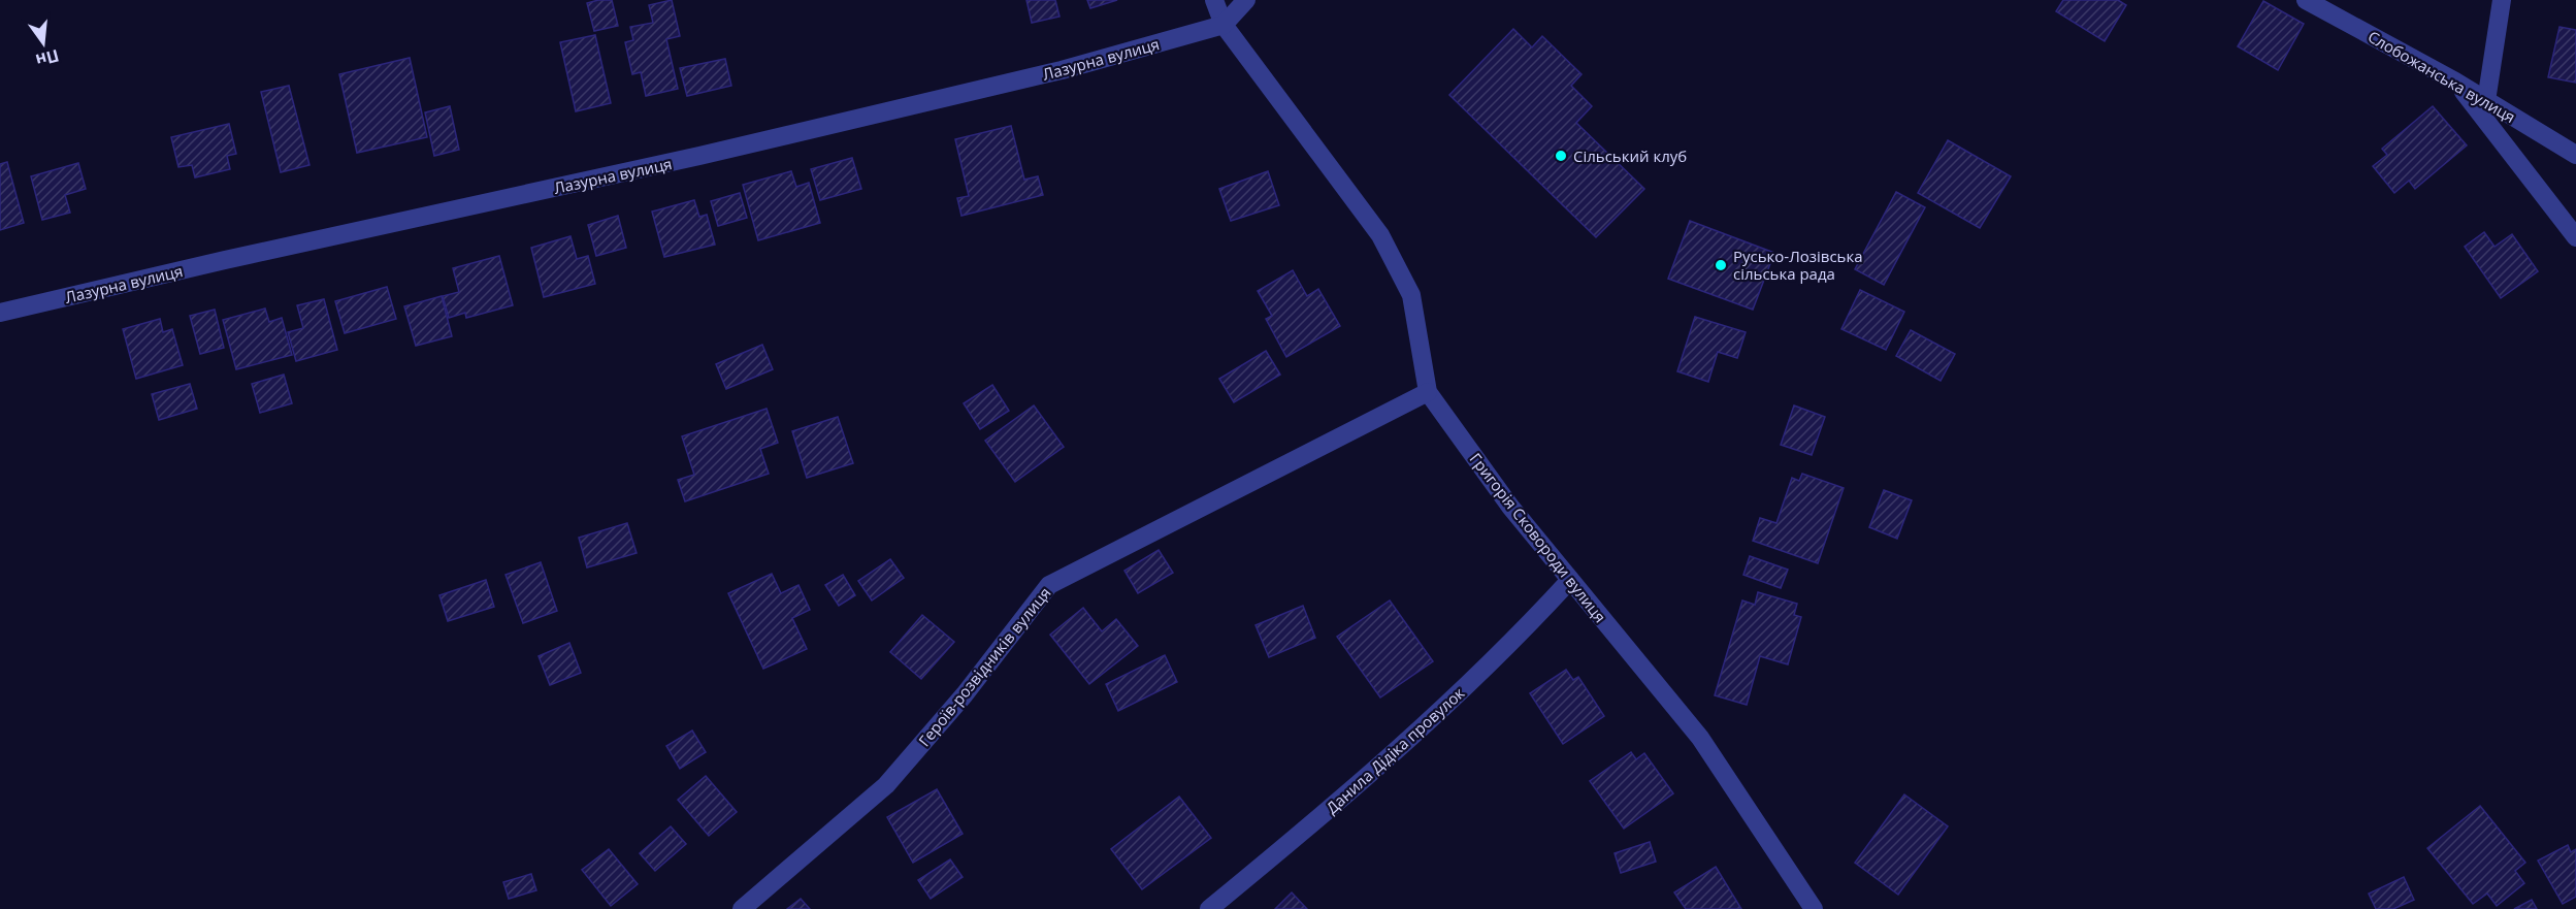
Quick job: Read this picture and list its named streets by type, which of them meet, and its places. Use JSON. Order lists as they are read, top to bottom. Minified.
{"streets":{"street":["Лазурна вулиця","Слобожанська вулиця","Григорія Сковороди вулиця","Героїв-розвідників вулиця","Данила Дідіка провулок"]},"crossings":[["Лазурна вулиця","Григорія Сковороди вулиця"],["Григорія Сковороди вулиця","Героїв-розвідників вулиця"],["Григорія Сковороди вулиця","Данила Дідіка провулок"]],"places":["Сільський клуб","Русько-Лозівська сільська рада"],"north":"bottom"}
